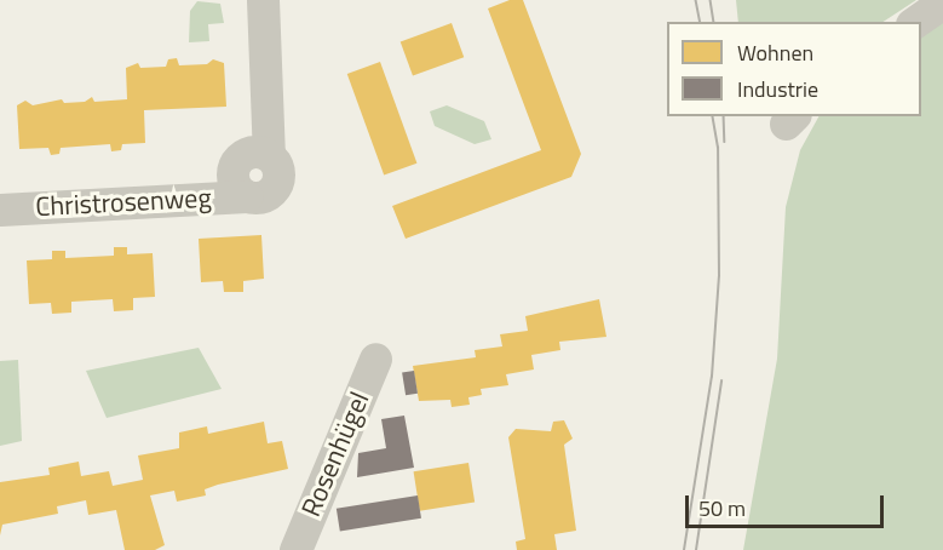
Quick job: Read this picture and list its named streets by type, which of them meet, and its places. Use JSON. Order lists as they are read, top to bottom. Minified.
{"streets":{"street":["Christrosenweg","Rosenhügel"]},"legend":["Wohnen","Industrie"],"scale_bar":"50 m"}
